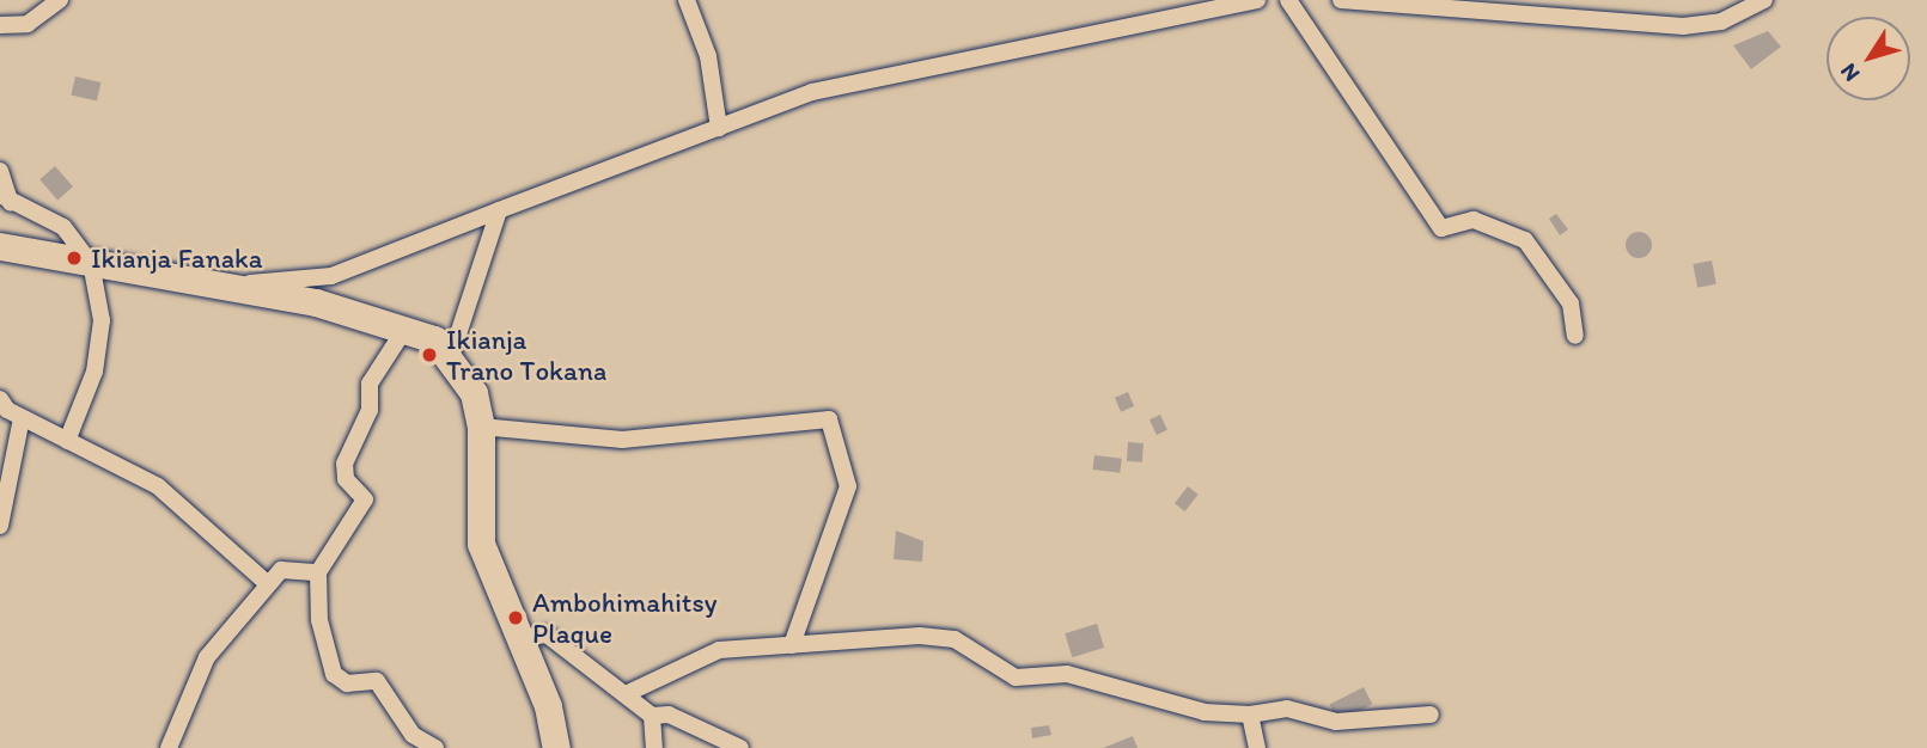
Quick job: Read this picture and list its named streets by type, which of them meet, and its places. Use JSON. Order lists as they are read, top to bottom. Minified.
{"places":["Ikianja Fanaka","Ikianja Trano Tokana","Ambohimahitsy Plaque"],"north":"bottom left"}
